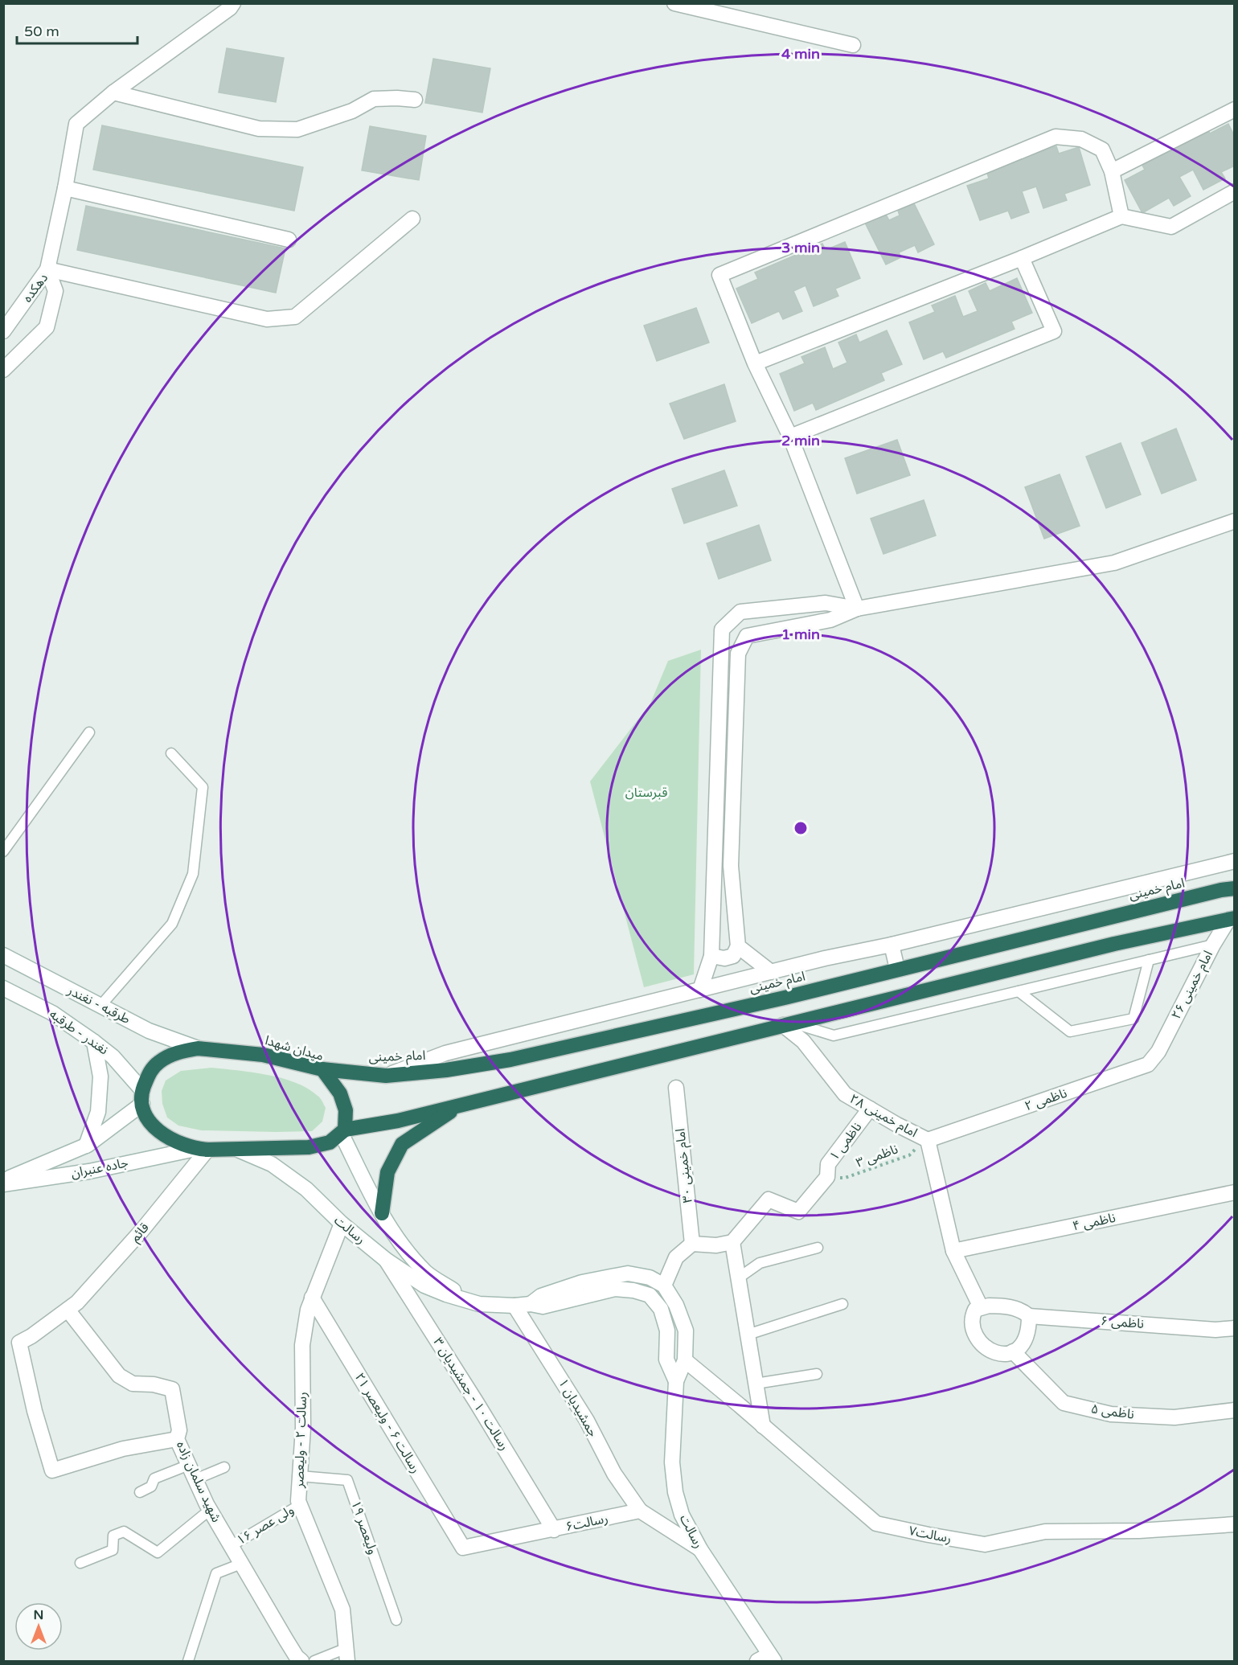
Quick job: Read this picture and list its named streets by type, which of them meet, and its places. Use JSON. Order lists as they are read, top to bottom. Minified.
{"streets":{"highway":["امام خمینی","میدان شهدا"],"street":["دهکده","امام خمینی ۲۶","طرقبه - نغندر","نغندر - طرقبه","ناظمی ۲","امام خمینی ۲۸","ناظمی ۱","امام خمینی ۳۰","جاده عنبران","ناظمی ۴","رسالت","قائم","ناظمی ۶","رسالت ۱۰ - جمشیدیان ۳","جمشیدیان ۱","ناظمی ۵","رسالت ۶ - ولیعصر ۲۱","رسالت ۲ - ولیعصر","شهید سلمان زاده","رسالت۶","رسالت۷"],"lane":["ولی عصر ۱۶","ولیعصر ۱۹"],"path":["ناظمی ۳"]},"crossings":[["امام خمینی","میدان شهدا"],["امام خمینی ۲۶","ناظمی ۲"],["طرقبه - نغندر","میدان شهدا"],["نغندر - طرقبه","میدان شهدا"],["نغندر - طرقبه","جاده عنبران"],["میدان شهدا","جاده عنبران"],["میدان شهدا","رسالت"],["ناظمی ۲","امام خمینی ۲۸"],["ناظمی ۲","ناظمی ۳"],["امام خمینی ۲۸","ناظمی ۱"],["امام خمینی ۲۸","ناظمی ۳"],["ناظمی ۱","ناظمی ۳"],["جاده عنبران","قائم"],["رسالت","رسالت ۱۰ - جمشیدیان ۳"],["رسالت","جمشیدیان ۱"],["رسالت","رسالت ۲ - ولیعصر"],["رسالت","رسالت۷"],["قائم","شهید سلمان زاده"],["ناظمی ۶","ناظمی ۵"],["رسالت ۱۰ - جمشیدیان ۳","رسالت۶"],["جمشیدیان ۱","رسالت۶"],["رسالت ۶ - ولیعصر ۲۱","رسالت ۲ - ولیعصر"],["رسالت ۶ - ولیعصر ۲۱","رسالت۶"],["رسالت ۲ - ولیعصر","ولی عصر ۱۶"],["رسالت ۲ - ولیعصر","ولیعصر ۱۹"],["شهید سلمان زاده","ولی عصر ۱۶"]],"parks":["قبرستان"],"scale_bar":"50 m","north":"top","rings":["4 min","3 min","2 min","1 min"]}
